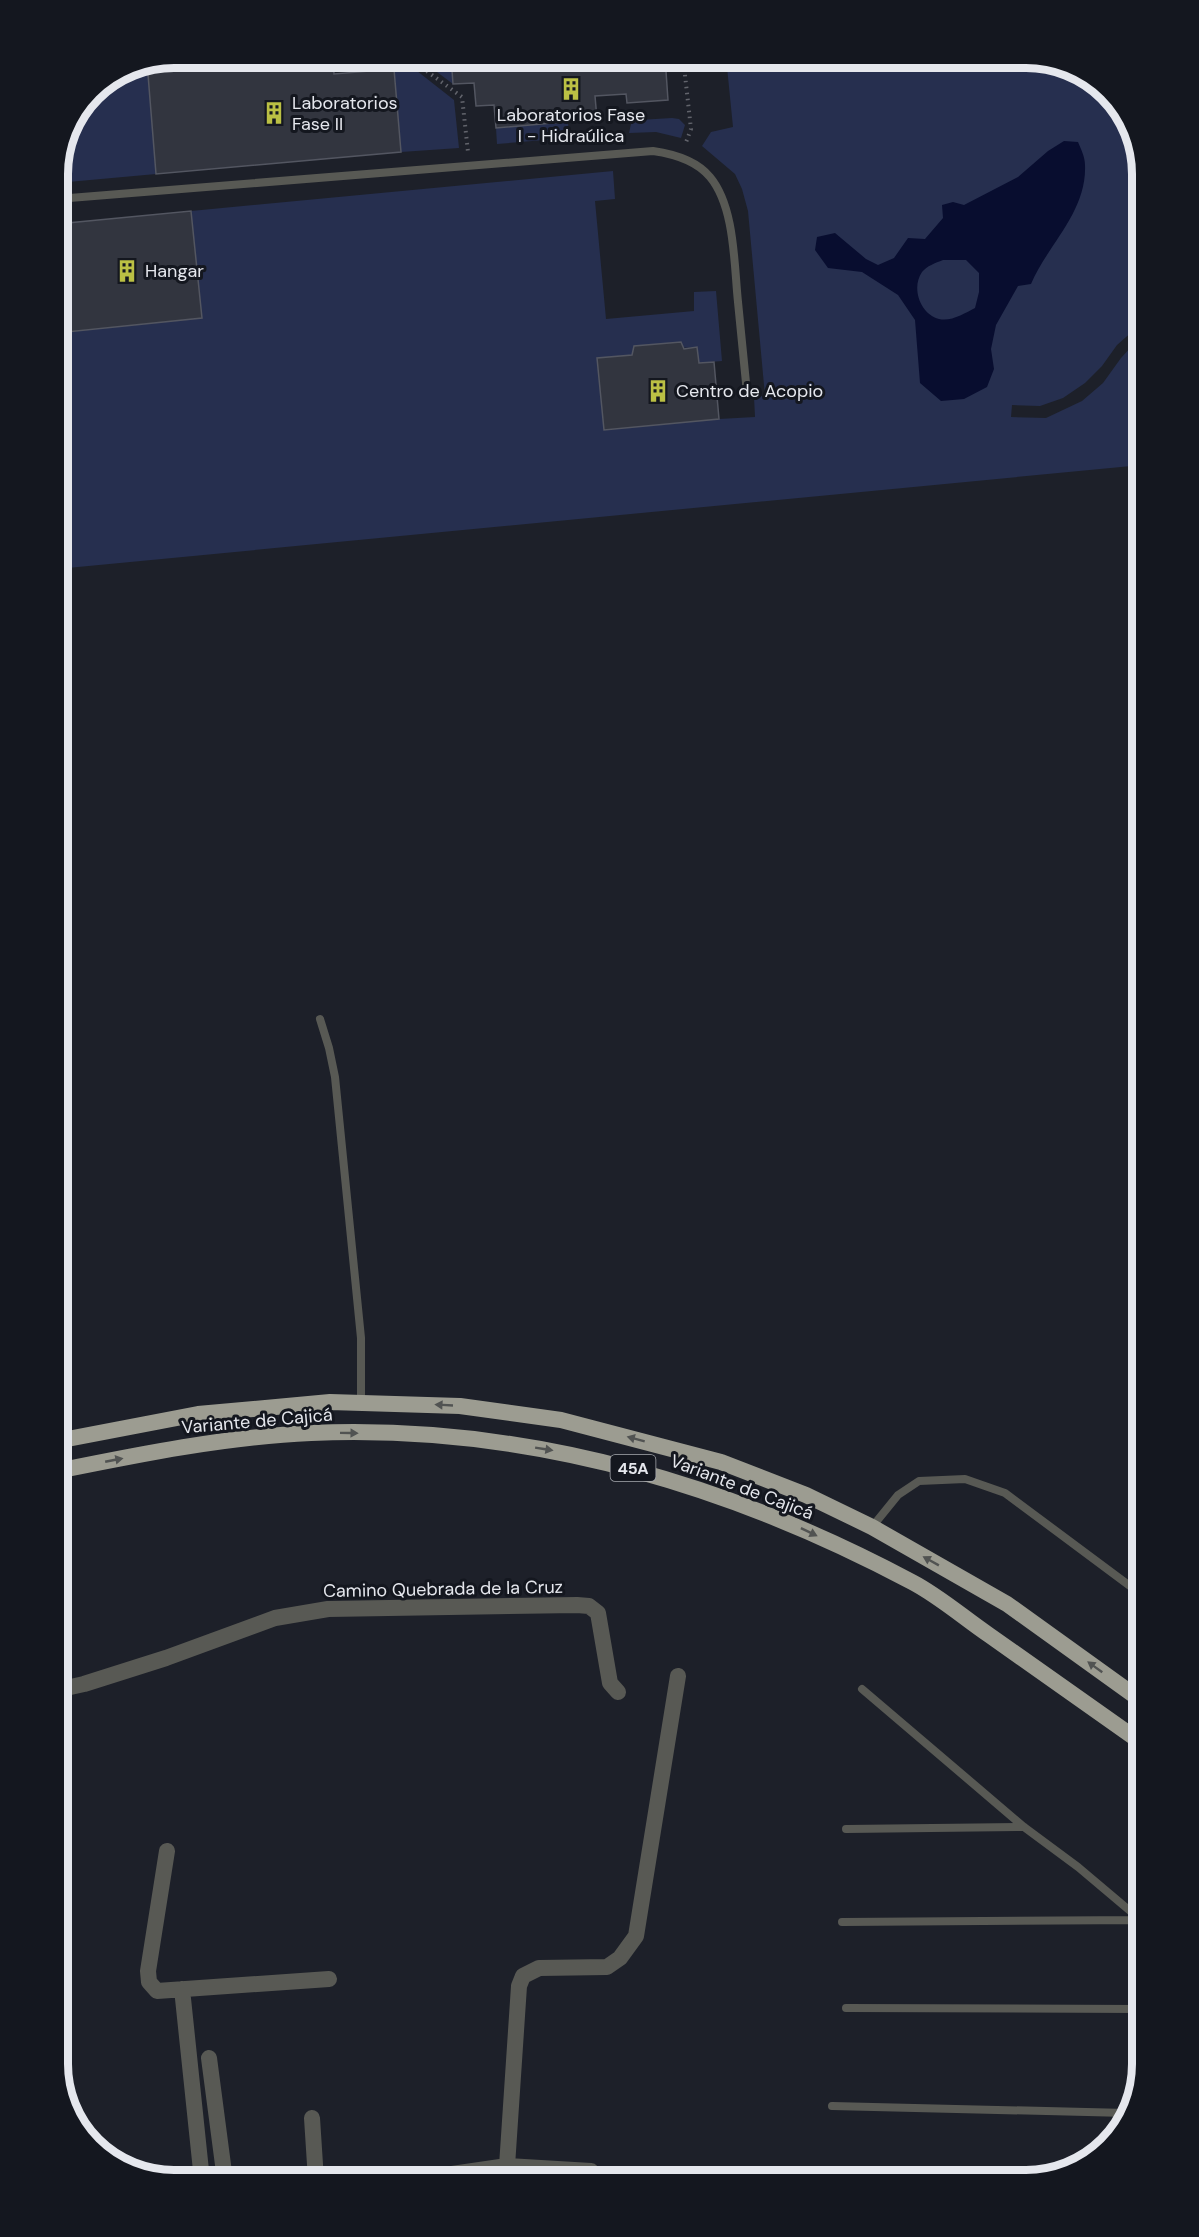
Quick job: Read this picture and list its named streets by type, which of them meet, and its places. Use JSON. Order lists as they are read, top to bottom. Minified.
{"streets":{"highway":["Variante de Cajicá","45A"],"street":["Camino Quebrada de la Cruz"]},"places":{"building":["Laboratorios Fase I - Hidraúlica","Laboratorios Fase II","Hangar","Centro de Acopio"]}}
